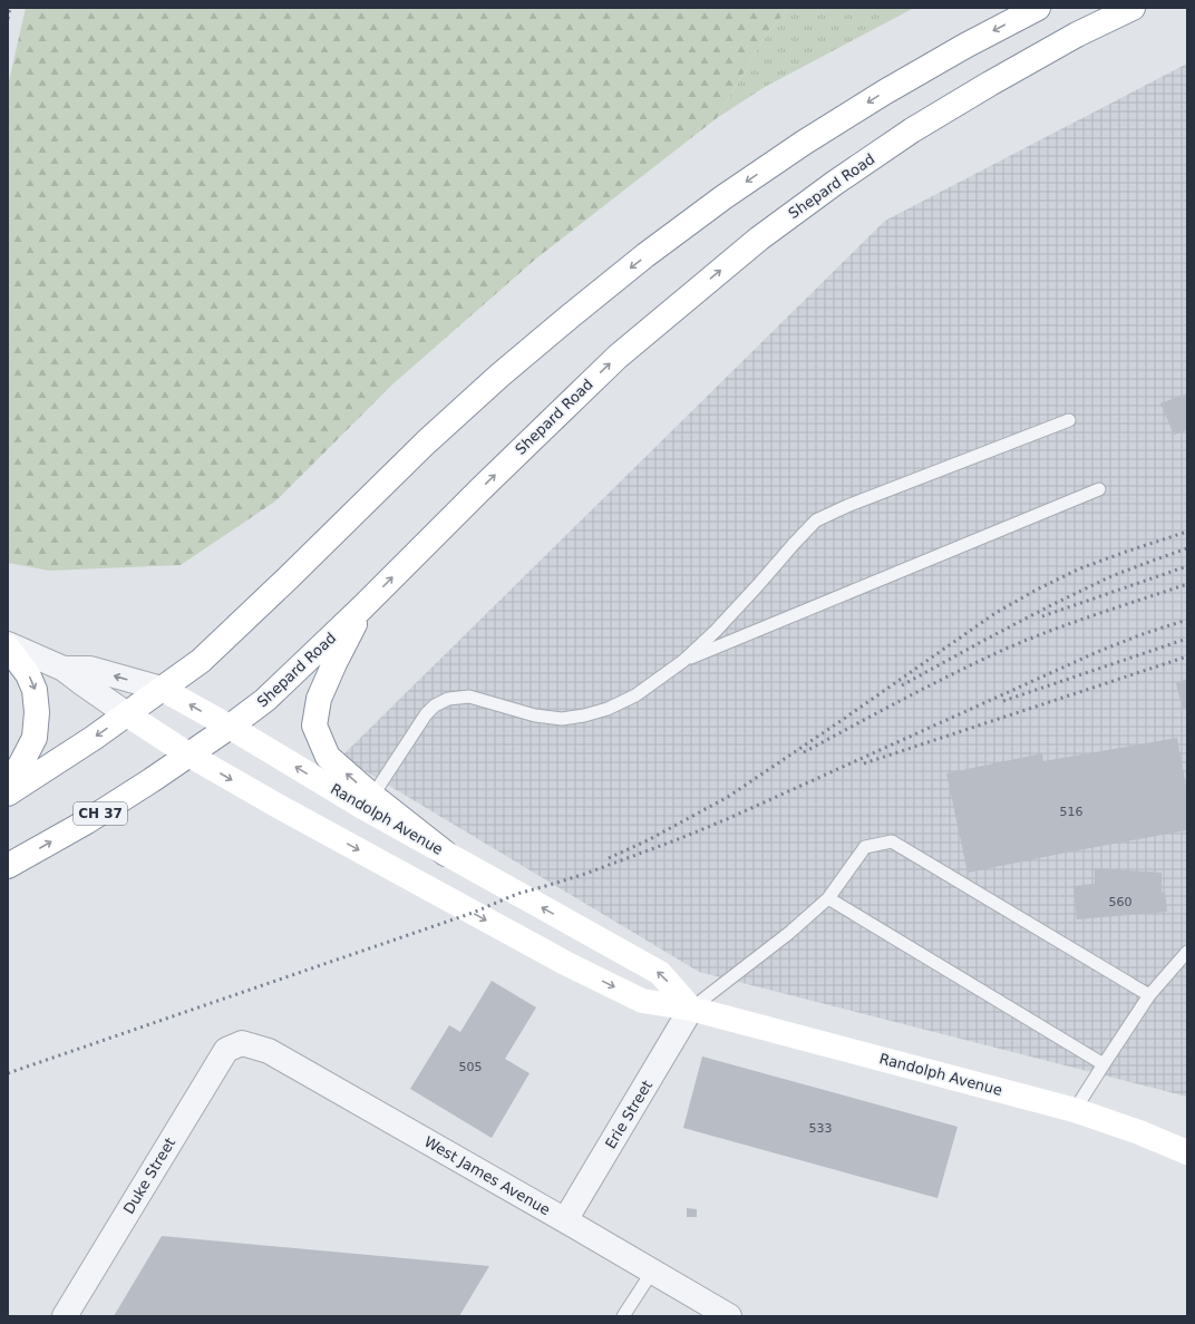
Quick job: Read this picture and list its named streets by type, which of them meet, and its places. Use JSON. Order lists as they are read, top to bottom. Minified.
{"streets":{"main road":["Shepard Road","CH 37","Randolph Avenue"],"street":["Erie Street","Duke Street","West James Avenue"]},"crossings":[["Shepard Road","Randolph Avenue"],["Randolph Avenue","Erie Street"],["Erie Street","West James Avenue"],["Duke Street","West James Avenue"]],"house_numbers":["516","560","505","533"]}
